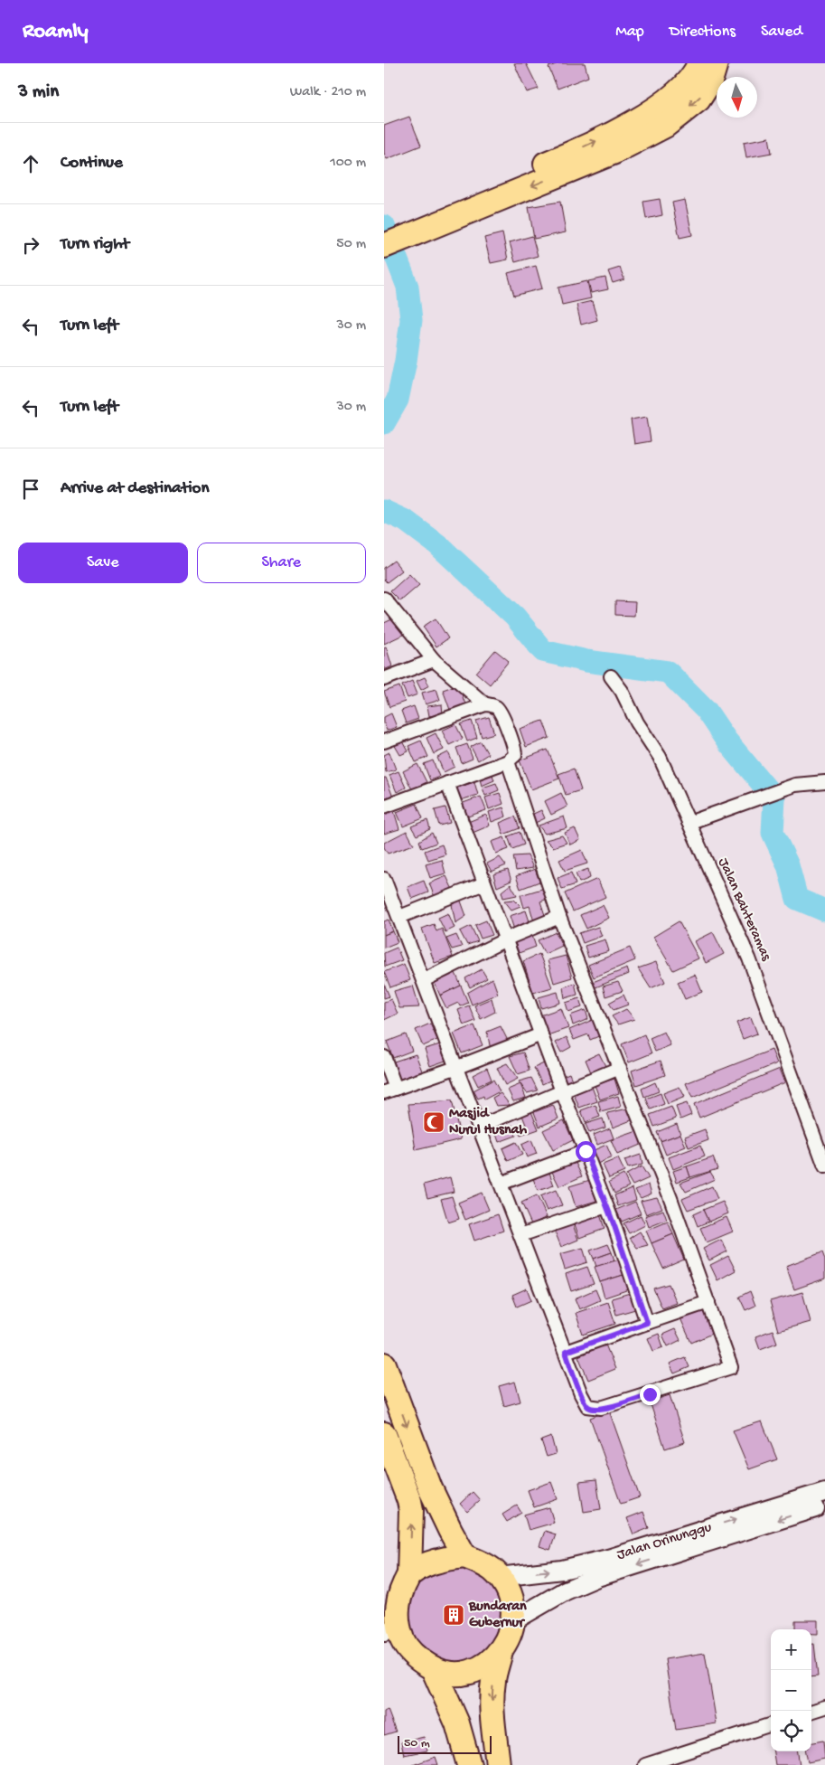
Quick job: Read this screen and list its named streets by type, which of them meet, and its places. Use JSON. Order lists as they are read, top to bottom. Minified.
{"streets":{"street":["Jalan Bahteramas","Jalan Orinunggu"]},"places":{"mosque":["Masjid Nurul Husnah"],"building":["Bundaran Gubernur"]},"scale_bar":"50 m","north":"bottom","page":{"header":"Roamly","nav":["Map","Directions","Saved"],"heading":["3 min","Walk · 210 m"],"list":[["Continue","100 m"],["Turn right","50 m"],["Turn left","30 m"],["Turn left","30 m"],"Arrive at destination"],"buttons":["Save","Share"],"map_buttons":["+","−"],"scale":"50 m"}}
